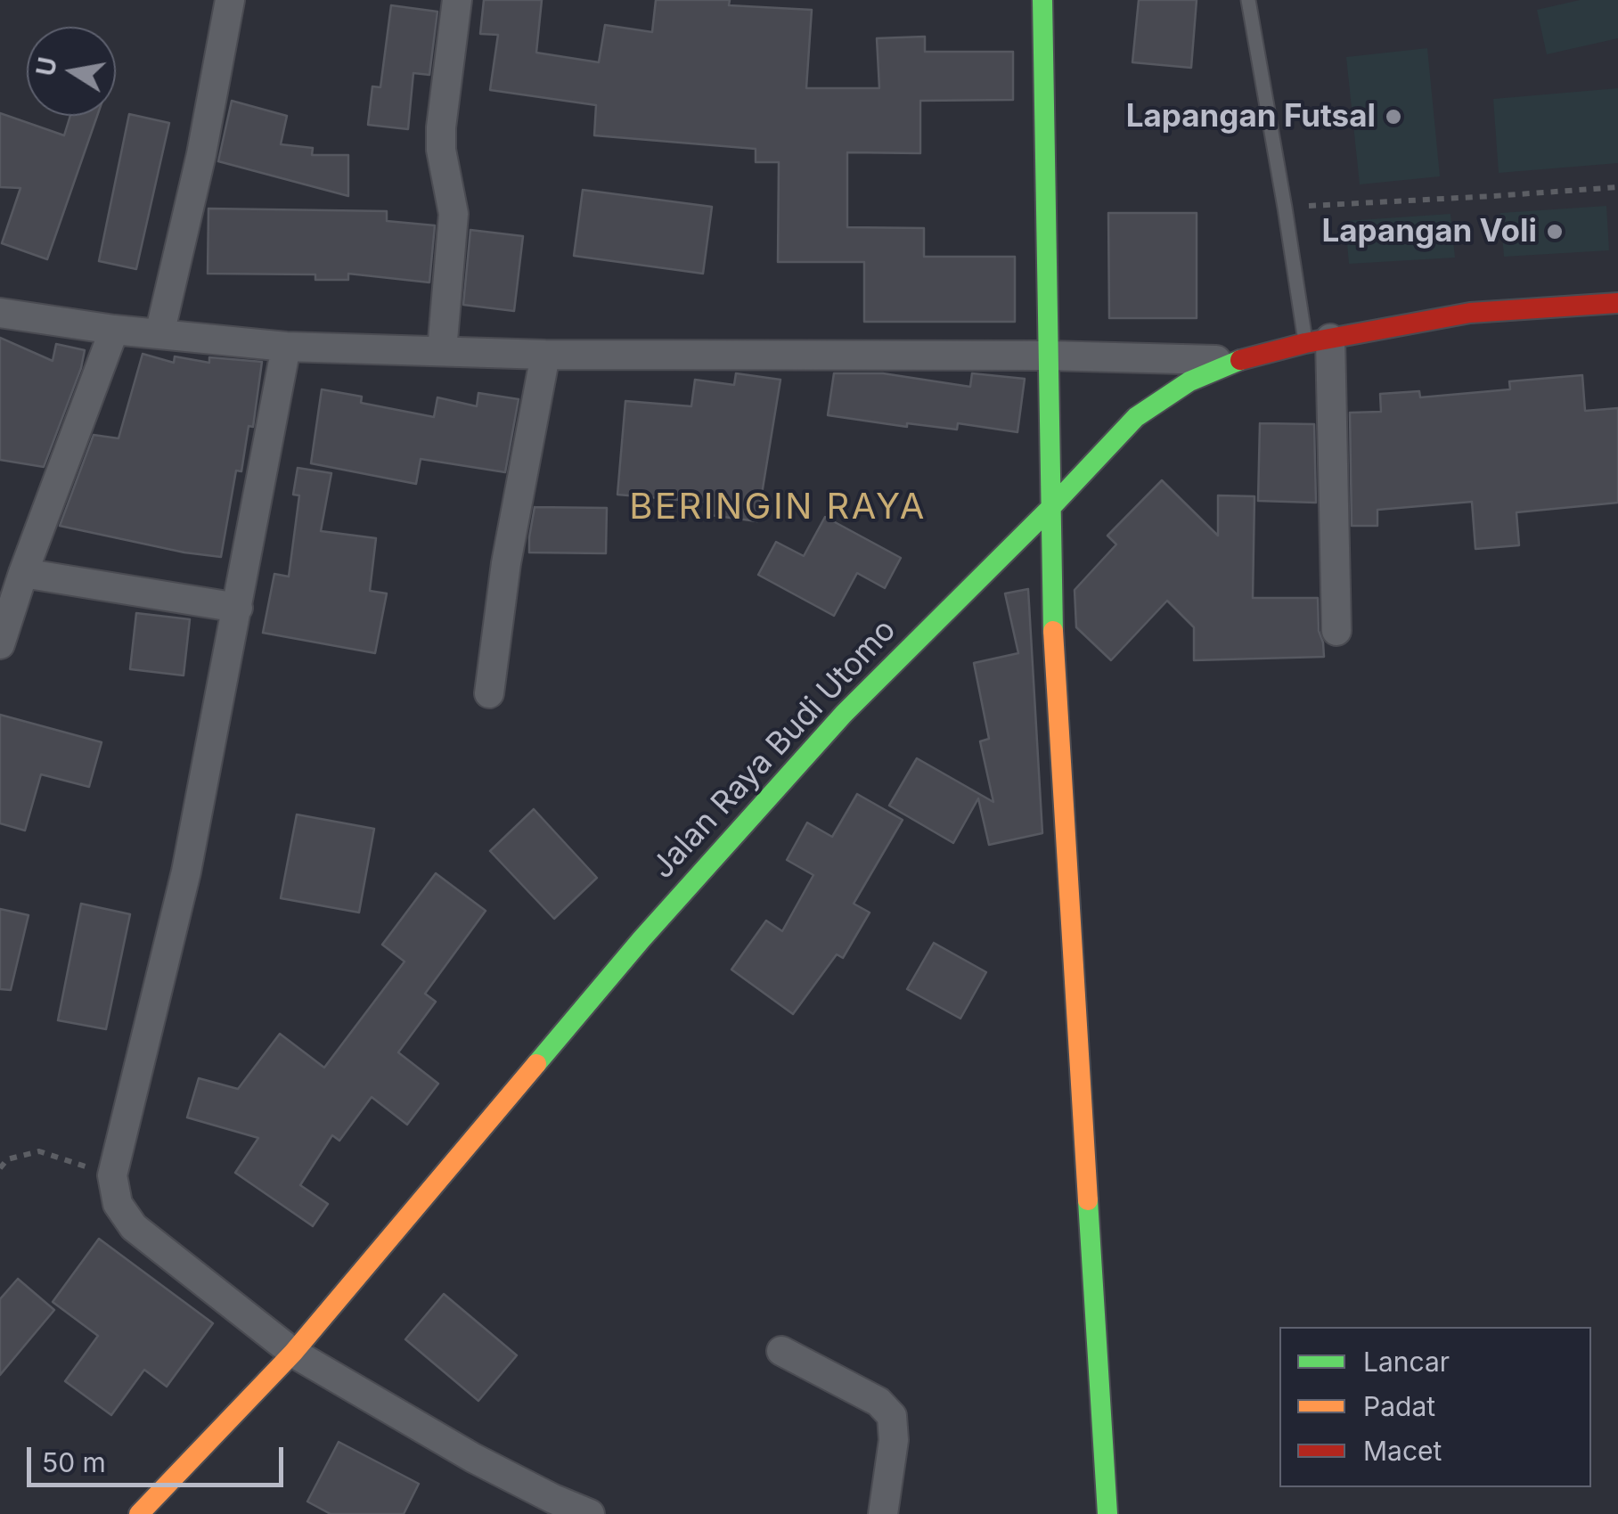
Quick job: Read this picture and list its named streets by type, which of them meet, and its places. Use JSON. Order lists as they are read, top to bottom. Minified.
{"streets":{"main road":["Jalan Raya Budi Utomo"]},"districts":["BERINGIN RAYA"],"places":["Lapangan Futsal","Lapangan Voli"],"legend":["Lancar","Padat","Macet"],"scale_bar":"50 m","north":"left"}
